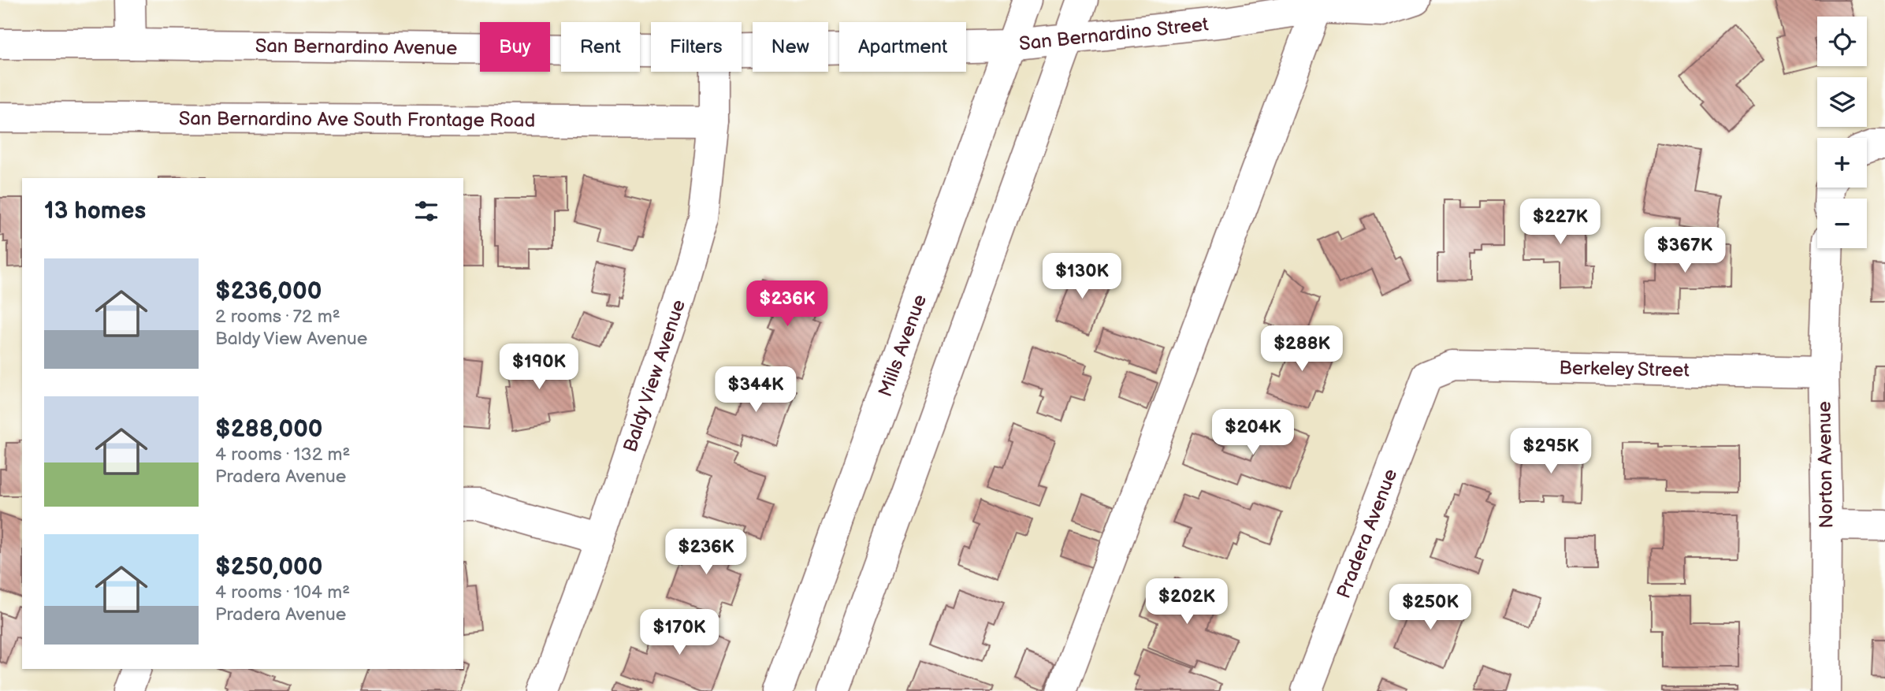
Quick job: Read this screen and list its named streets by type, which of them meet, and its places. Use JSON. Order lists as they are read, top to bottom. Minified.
{"streets":{"street":["San Bernardino Street","San Bernardino Avenue","San Bernardino Ave South Frontage Road","Mills Avenue","Berkeley Street","Baldy View Avenue","Norton Avenue","Pradera Avenue"]},"crossings":[["San Bernardino Street","San Bernardino Avenue"],["San Bernardino Street","Mills Avenue"],["San Bernardino Avenue","Mills Avenue"],["San Bernardino Ave South Frontage Road","Baldy View Avenue"],["Berkeley Street","Norton Avenue"],["Berkeley Street","Pradera Avenue"]],"page":{"map_buttons":["+","−"],"chip":["Buy","Rent","Filters","New","Apartment"],"heading":"13 homes","price":["$227K","$367K","$130K","$236K","$288K","$190K","$344K","$204K","$295K","$236K","$202K","$250K","$170K"],"list":[{"name":"$236,000","note":"2 rooms · 72 m² · Baldy View Avenue"},{"name":"$288,000","note":"4 rooms · 132 m² · Pradera Avenue"},{"name":"$250,000","note":"4 rooms · 104 m² · Pradera Avenue"}]}}
